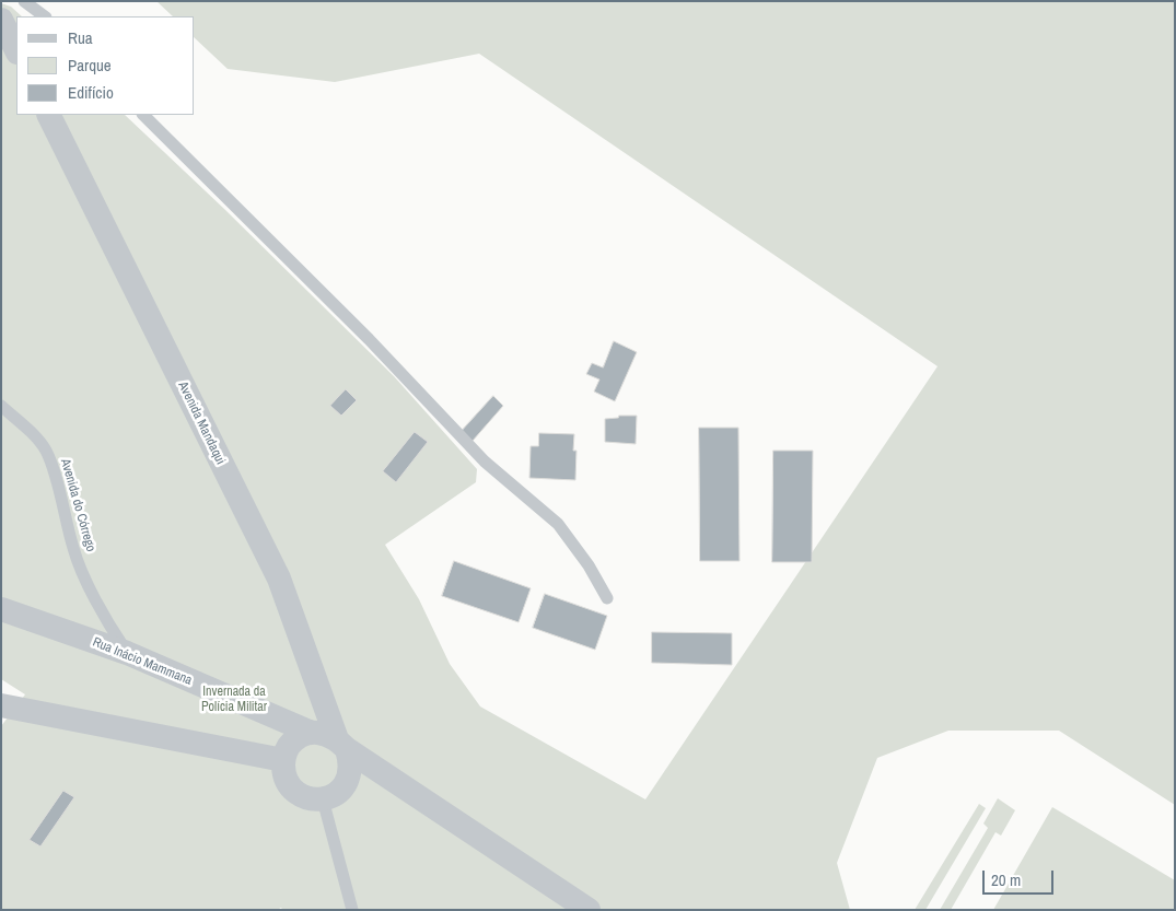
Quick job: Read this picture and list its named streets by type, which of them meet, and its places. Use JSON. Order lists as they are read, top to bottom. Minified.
{"streets":{"street":["Avenida Mandaqui","Rua Inácio Mammana"],"lane":["Avenida do Córrego"]},"crossings":[["Avenida Mandaqui","Rua Inácio Mammana"],["Avenida do Córrego","Rua Inácio Mammana"]],"parks":["Invernada da Polícia Militar"],"legend":["Rua","Parque","Edifício"],"scale_bar":"20 m"}
